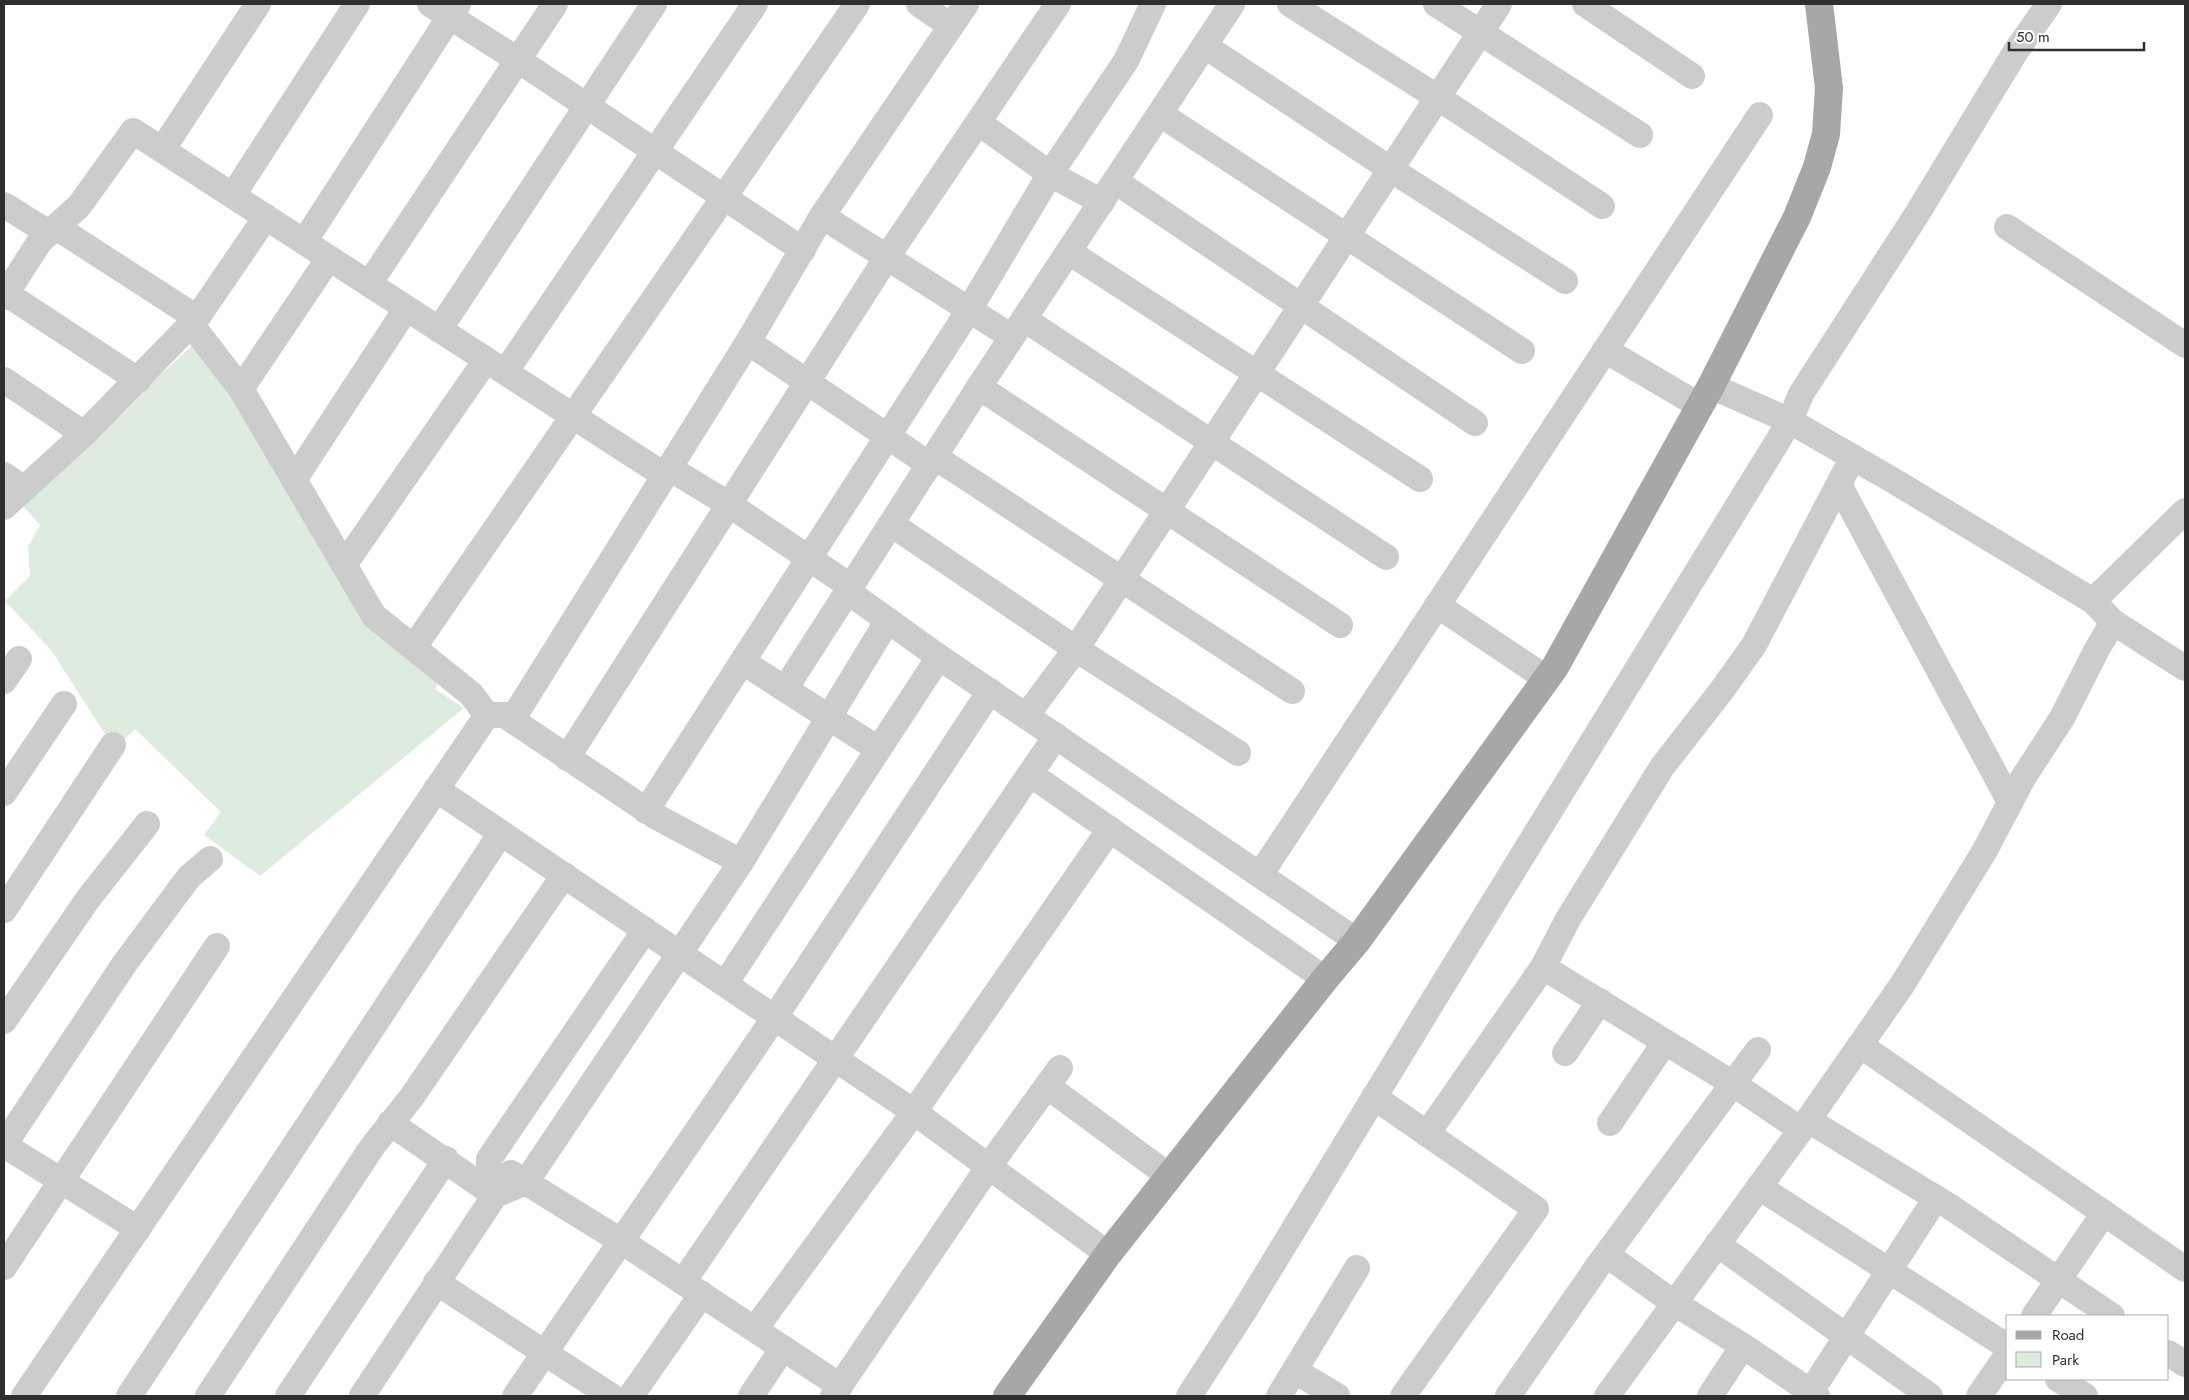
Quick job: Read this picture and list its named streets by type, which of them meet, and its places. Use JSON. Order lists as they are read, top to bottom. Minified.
{"legend":["Road","Park"],"scale_bar":"50 m"}
